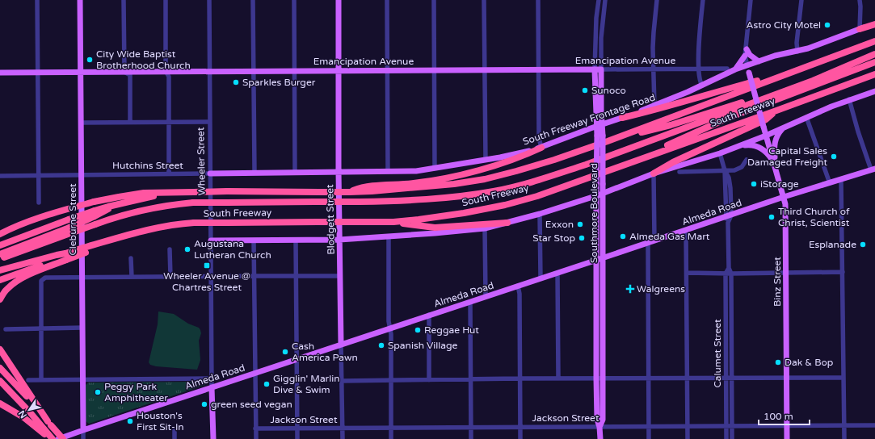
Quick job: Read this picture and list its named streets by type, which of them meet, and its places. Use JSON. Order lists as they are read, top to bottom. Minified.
{"streets":{"highway":["South Freeway"],"main road":["Emancipation Avenue","South Freeway Frontage Road","Wheeler Street","Hutchins Street","Almeda Road","Southmore Boulevard","Cleburne Street","Blodgett Street","Binz Street"],"street":["Calumet Street","Jackson Street"]},"crossings":[["Emancipation Avenue","Wheeler Street"],["Emancipation Avenue","Southmore Boulevard"],["Emancipation Avenue","Cleburne Street"],["Emancipation Avenue","Blodgett Street"],["South Freeway Frontage Road","Hutchins Street"],["South Freeway Frontage Road","Southmore Boulevard"],["South Freeway Frontage Road","Blodgett Street"],["South Freeway Frontage Road","Binz Street"],["Wheeler Street","Hutchins Street"],["Wheeler Street","Almeda Road"],["Hutchins Street","Cleburne Street"],["Almeda Road","Southmore Boulevard"],["Almeda Road","Cleburne Street"],["Almeda Road","Blodgett Street"],["Almeda Road","Binz Street"],["Almeda Road","Calumet Street"],["Southmore Boulevard","Jackson Street"],["Blodgett Street","Jackson Street"],["Binz Street","Jackson Street"],["Calumet Street","Jackson Street"]],"places":{"other":["Astro City Motel","City Wide Baptist Brotherhood Church","Sparkles Burger","Sunoco","Capital Sales Damaged Freight","iStorage","Third Church of Christ, Scientist","Exxon","Almeda Gas Mart","Star Stop","Esplanade","Augustana Lutheran Church","Reggae Hut","Spanish Village","Cash America Pawn","Dak & Bop","Gigglin' Marlin Dive & Swim","Peggy Park Amphitheater","green seed vegan","Houston's First Sit-In"],"transit":["Wheeler Avenue @ Chartres Street"],"health":["Walgreens"]},"scale_bar":"100 m","north":"bottom left"}
